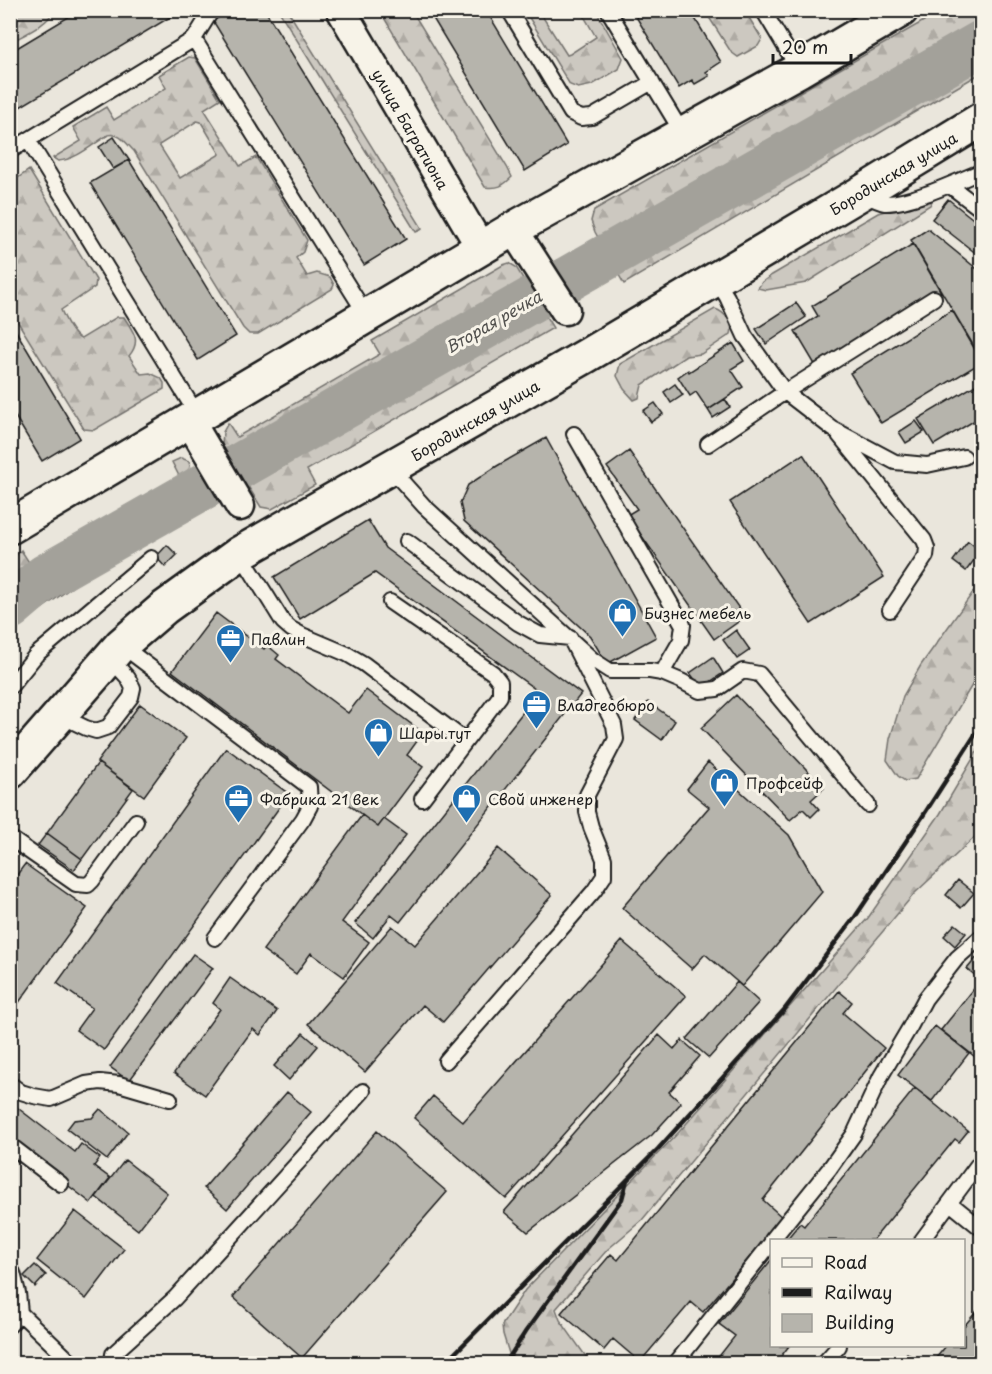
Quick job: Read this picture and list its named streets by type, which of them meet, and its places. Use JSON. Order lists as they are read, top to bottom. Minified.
{"streets":{"main road":["Бородинская улица"],"street":["улица Багратиона"]},"water":["Вторая речка"],"places":{"shop":["Бизнес мебель","Шары.тут","Профсейф","Свой инженер"],"office":["Павлин","Владгеобюро","Фабрика 21 век"]},"legend":["Road","Railway","Building"],"scale_bar":"20 m"}
